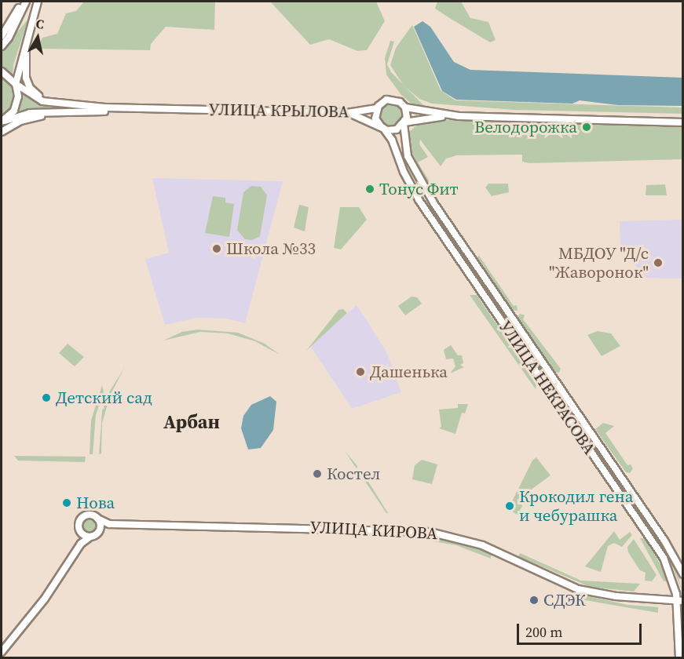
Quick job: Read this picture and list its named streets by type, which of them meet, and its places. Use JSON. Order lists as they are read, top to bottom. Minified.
{"streets":{"main road":["УЛИЦА КРЫЛОВА","УЛИЦА НЕКРАСОВА","УЛИЦА КИРОВА"]},"crossings":[["УЛИЦА КРЫЛОВА","УЛИЦА НЕКРАСОВА"],["УЛИЦА НЕКРАСОВА","УЛИЦА КИРОВА"]],"districts":["Арбан"],"places":["Велодорожка","Тонус Фит","Школа №33","МБДОУ \"Д/с \"Жаворонок\"","Дашенька","Детский сад","Костел","Нова","Крокодил гена и чебурашка","СДЭК"],"scale_bar":"200 m","north":"top"}
